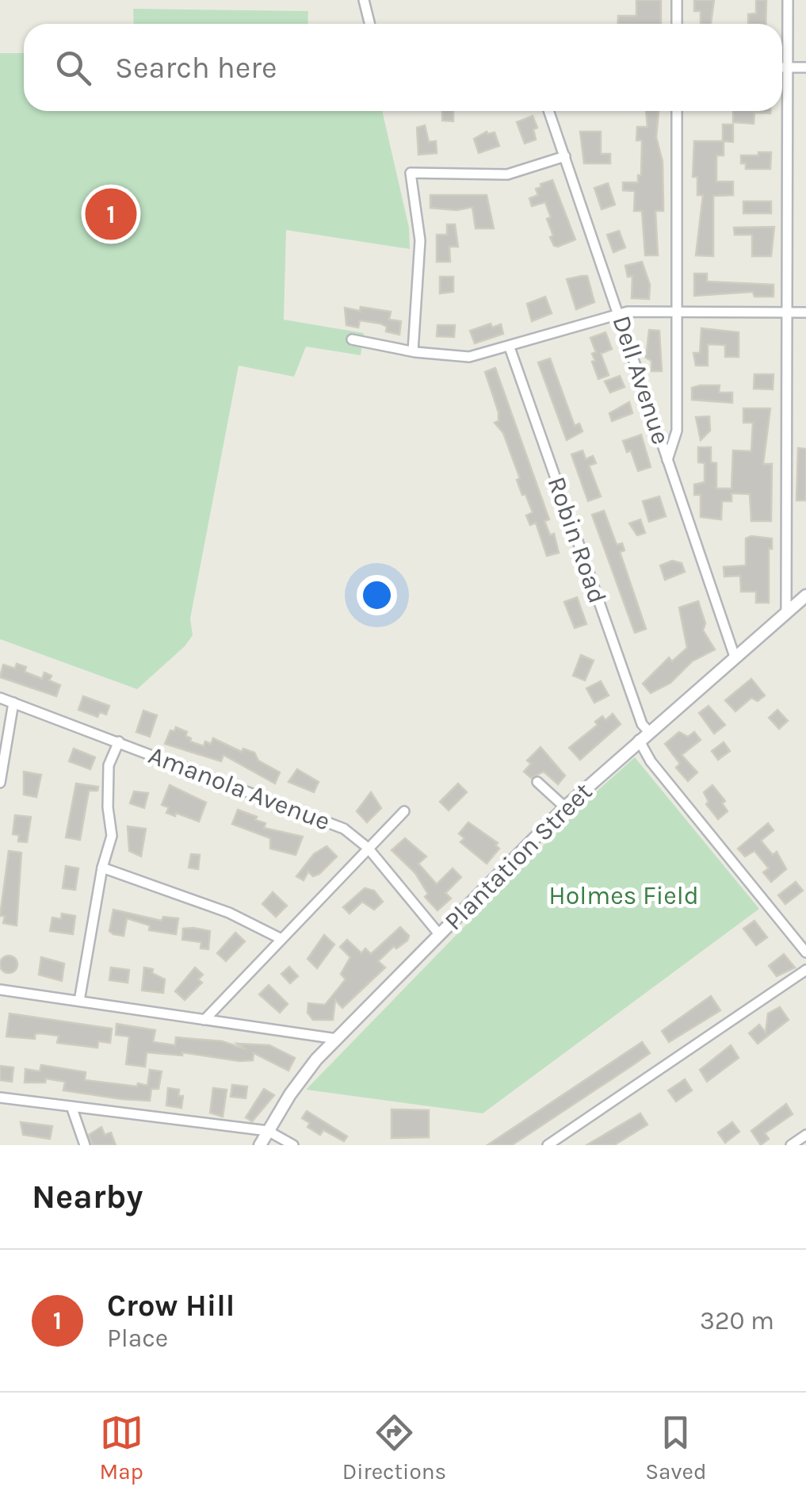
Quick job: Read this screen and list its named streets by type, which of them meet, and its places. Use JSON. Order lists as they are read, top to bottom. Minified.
{"streets":{"street":["Dell Avenue","Robin Road","Amanola Avenue","Plantation Street"]},"crossings":[["Dell Avenue","Plantation Street"],["Robin Road","Plantation Street"],["Amanola Avenue","Plantation Street"]],"parks":["Holmes Field"],"page":{"search":"Search here","pins":"1","heading":"Nearby","list":[{"mark":"1","name":"Crow Hill","note":"Place","value":"320 m"}],"nav":["Map","Directions","Saved"]}}
